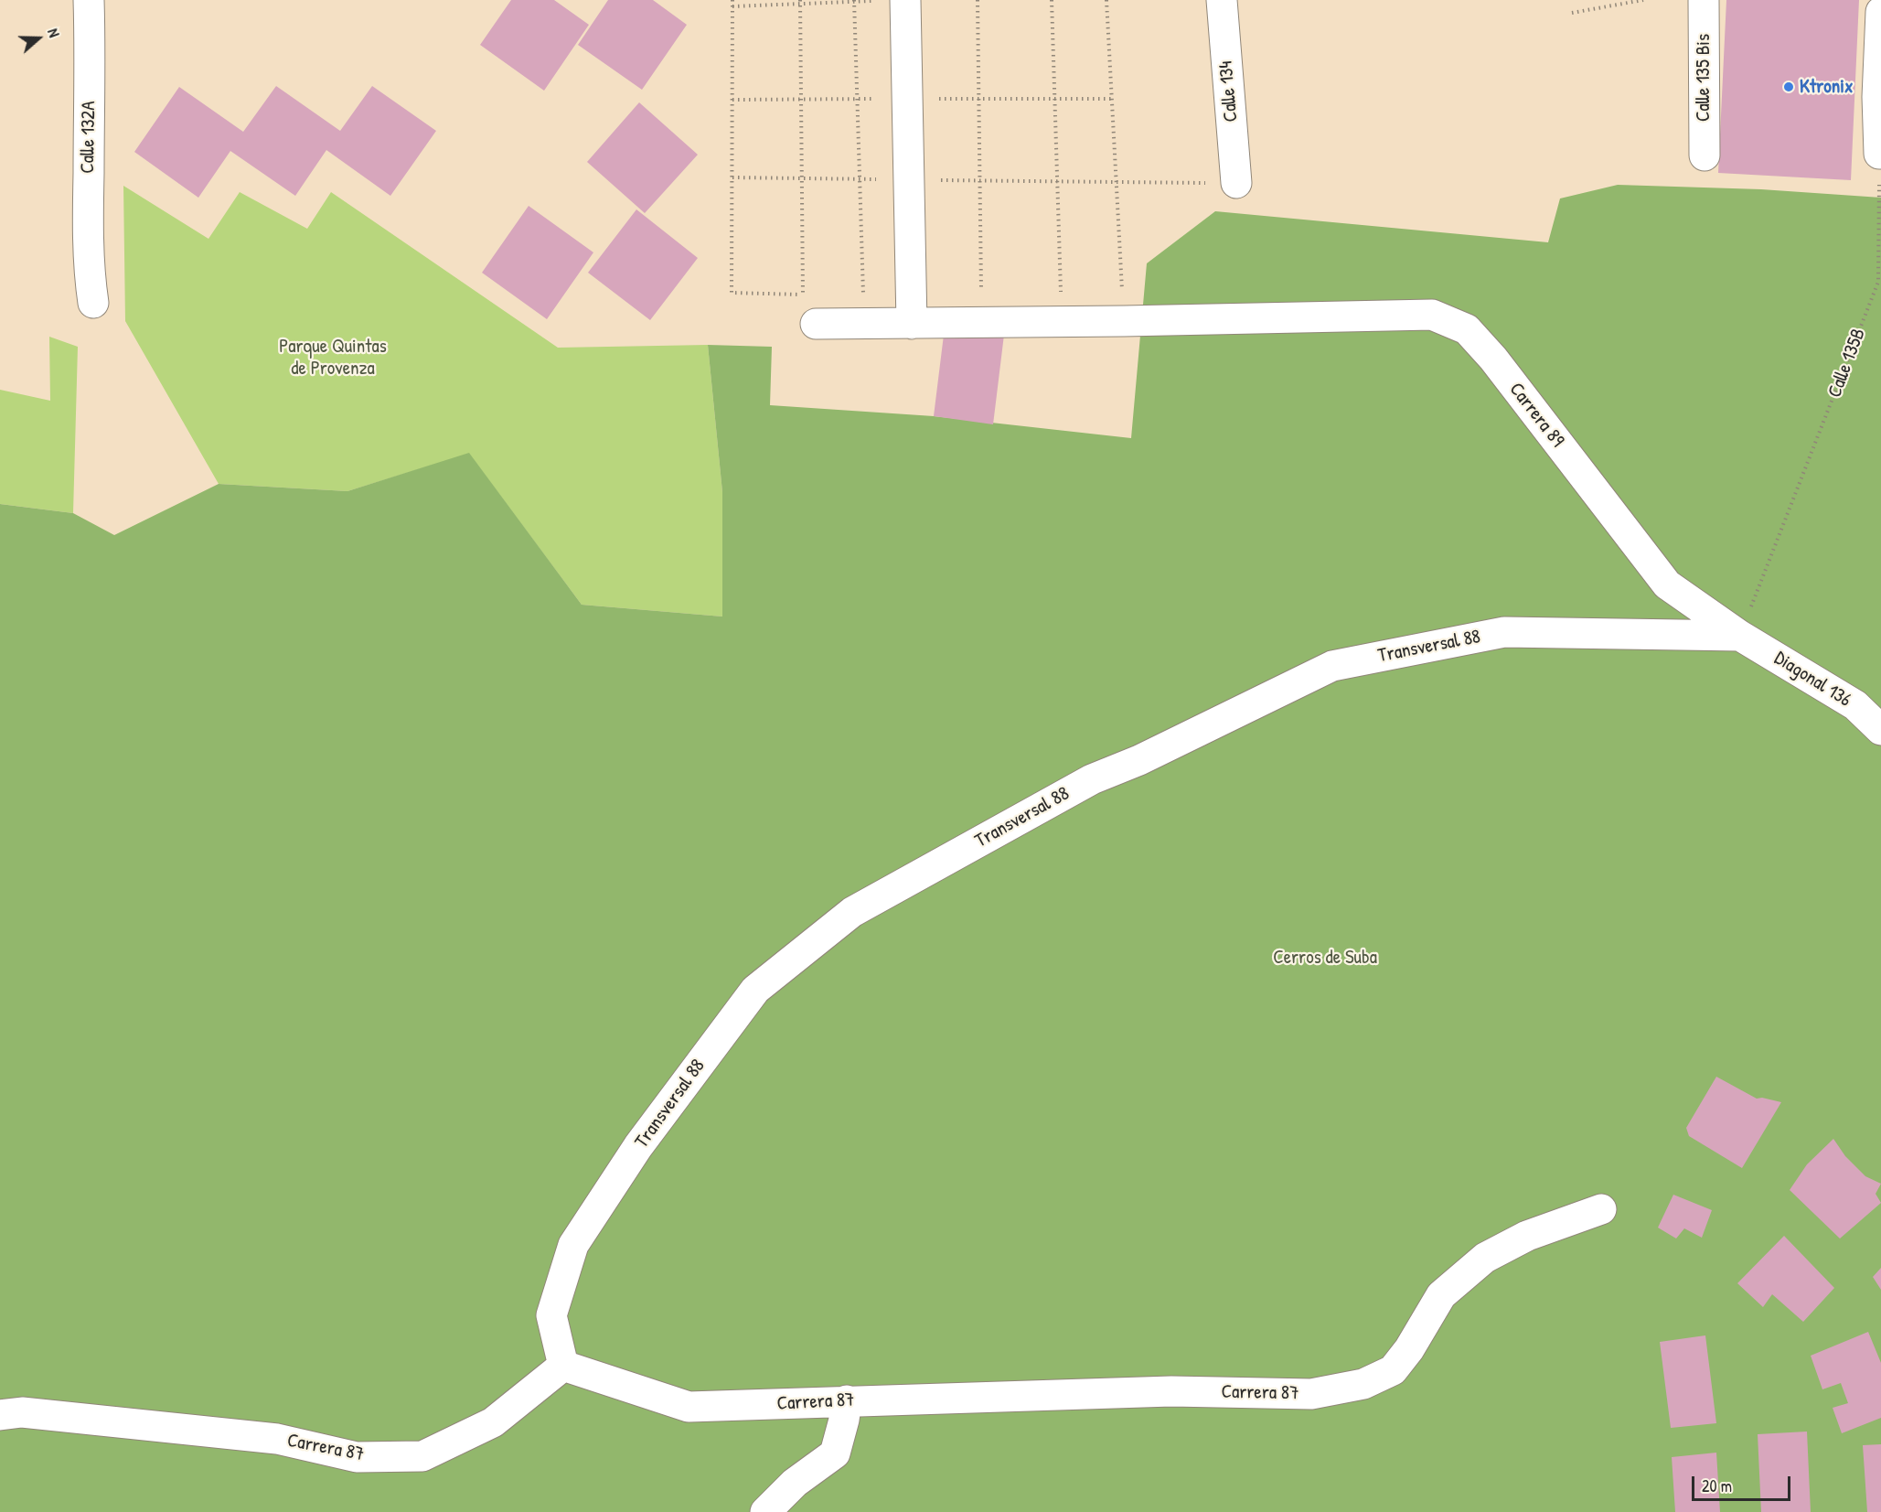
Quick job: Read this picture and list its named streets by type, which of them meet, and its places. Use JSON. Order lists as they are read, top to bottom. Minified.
{"streets":{"street":["Calle 135 Bis","Calle 134","Calle 132A","Carrera 89","Transversal 88","Diagonal 136","Carrera 87"],"path":["Calle 135B"]},"crossings":[["Calle 135B","Carrera 89"],["Calle 135B","Transversal 88"],["Calle 135B","Diagonal 136"],["Carrera 89","Transversal 88"],["Carrera 89","Diagonal 136"],["Transversal 88","Diagonal 136"],["Transversal 88","Carrera 87"]],"parks":["Parque Quintas de Provenza","Cerros de Suba"],"places":["Ktronix"],"scale_bar":"20 m","north":"right"}
